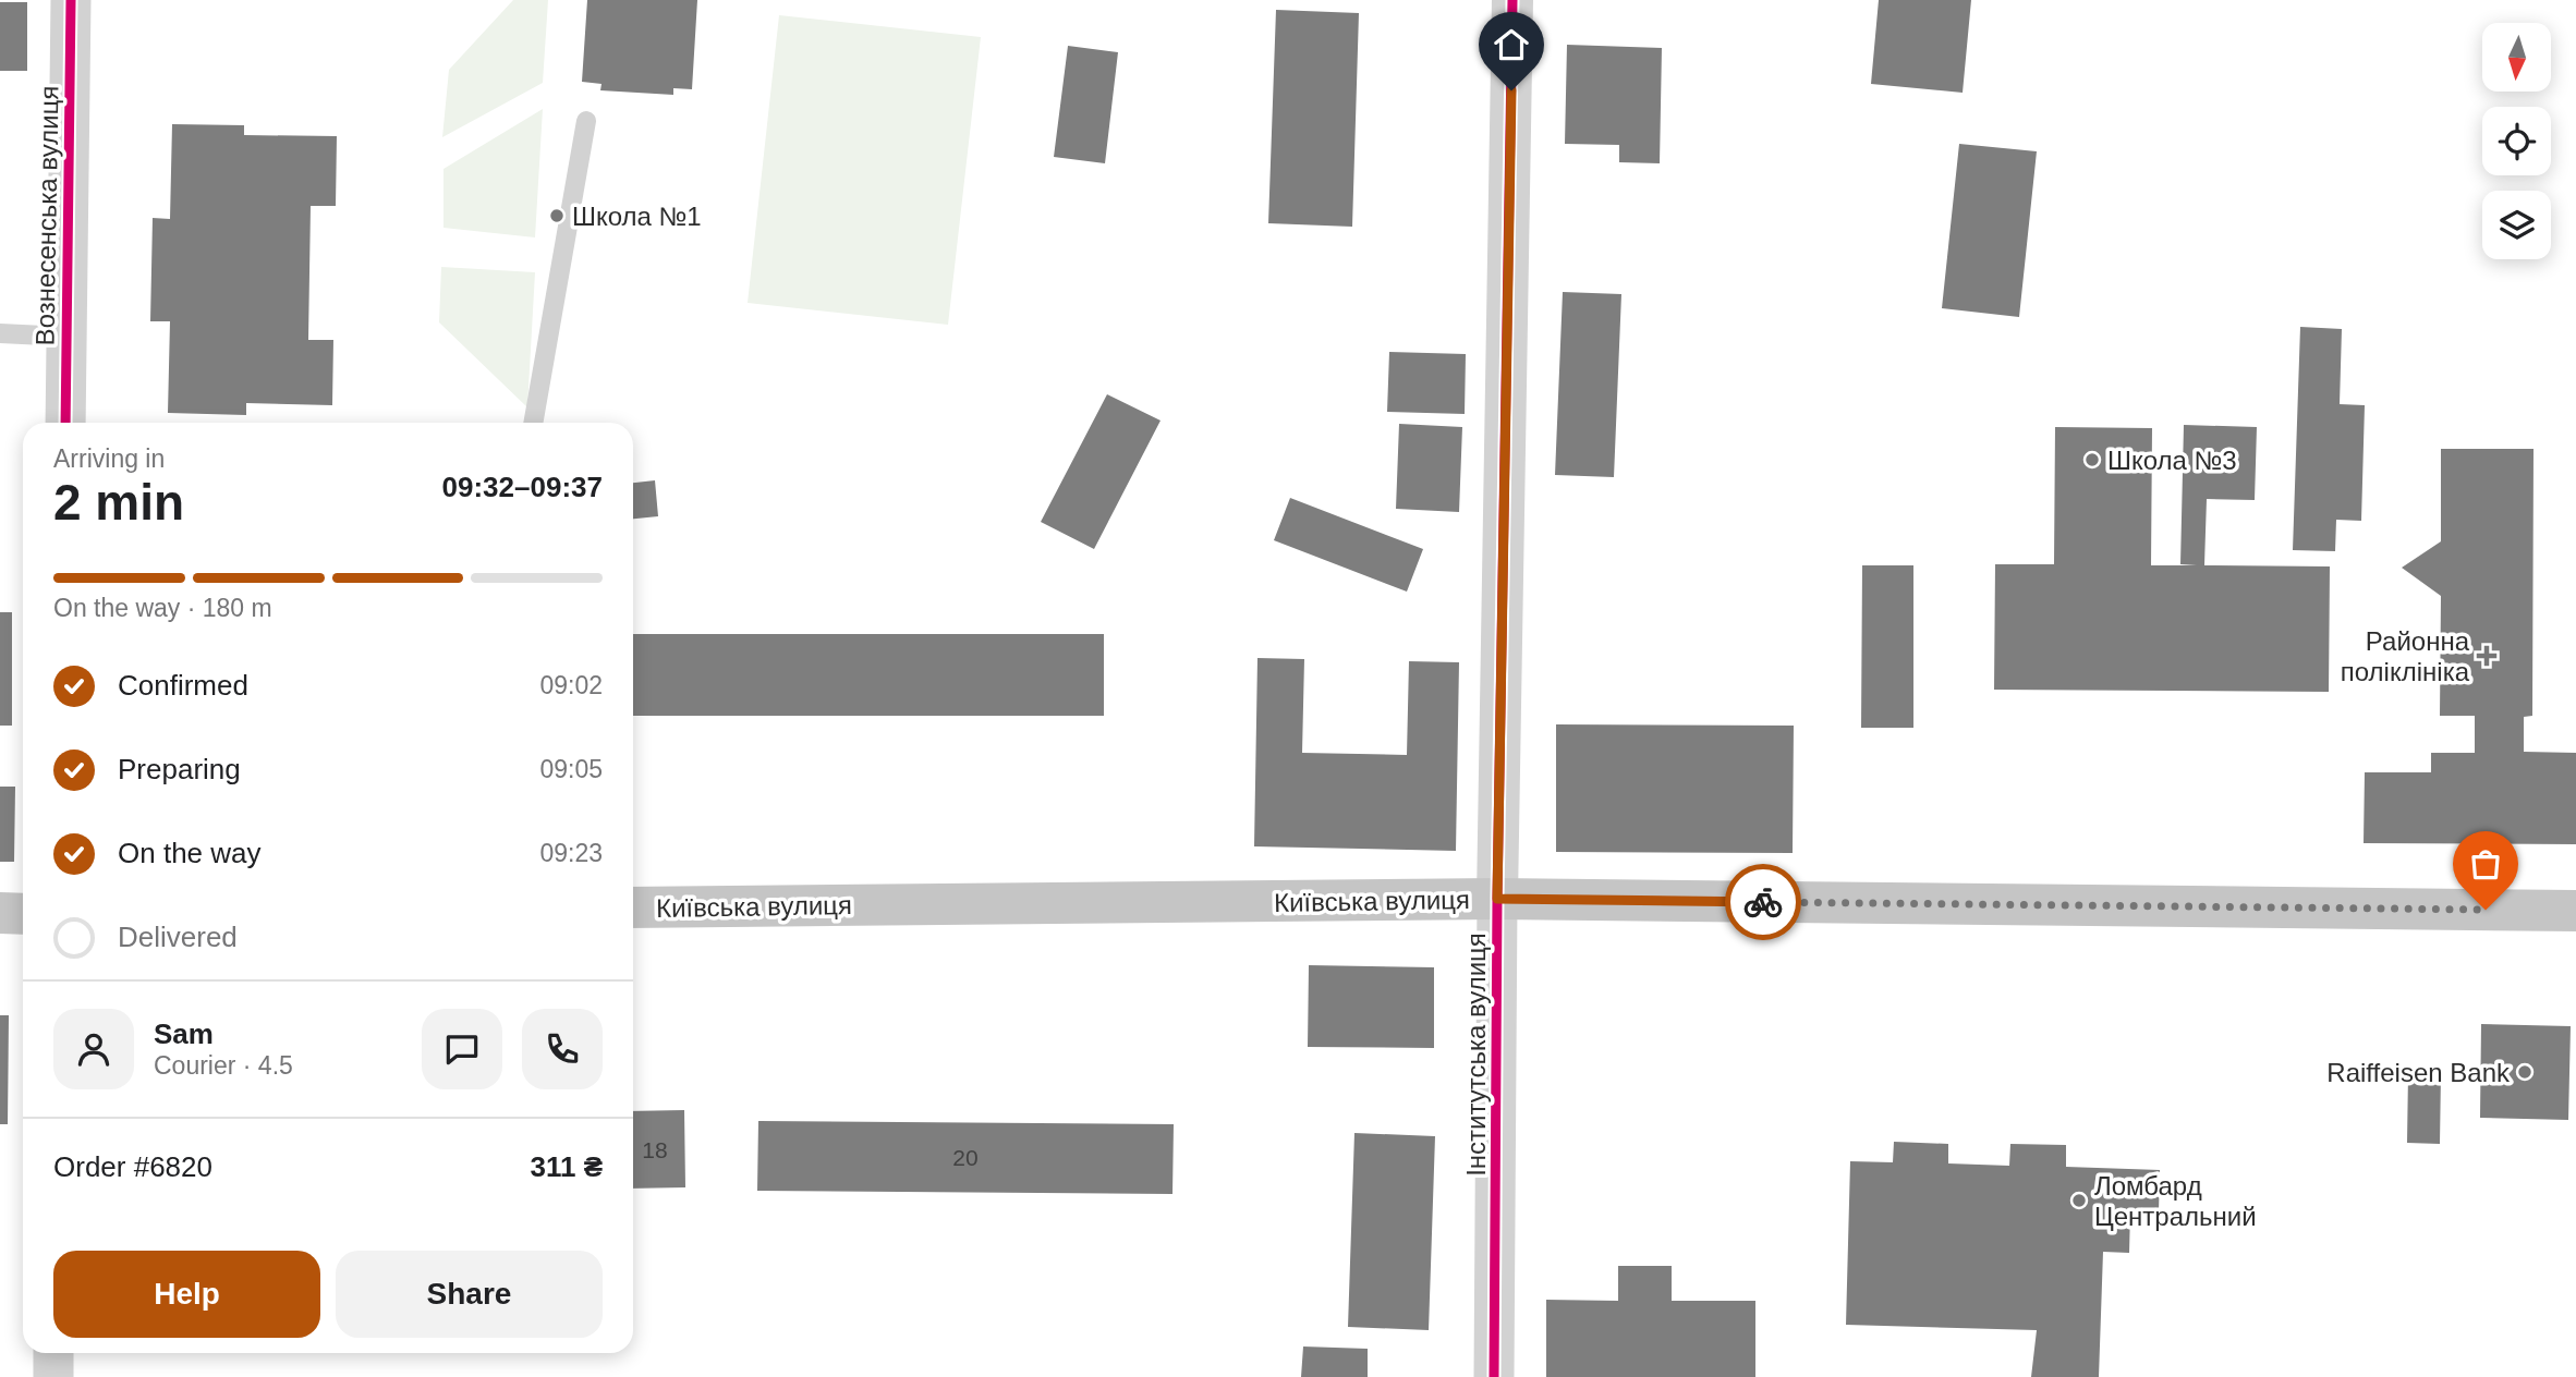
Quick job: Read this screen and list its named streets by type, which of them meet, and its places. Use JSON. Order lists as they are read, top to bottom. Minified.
{"streets":{"main road":["Київська вулиця"],"street":["Вознесенська вулиця","Інститутська вулиця"]},"crossings":[["Київська вулиця","Інститутська вулиця"]],"places":{"other":["Школа №1","Школа №3","Raiffeisen Bank","Ломбард Центральний"],"health":["Районна поліклініка"]},"house_numbers":["18","20"],"north":"bottom","page":{"heading":["2 min","Arriving in","09:32–09:37"],"panel":["Sam","Courier · 4.5","Order #6820","311 ₴"],"bar":"On the way · 180 m","list":[["Confirmed","09:02"],["Preparing","09:05"],["On the way","09:23"],"Delivered"],"buttons":["Help","Share"]}}
